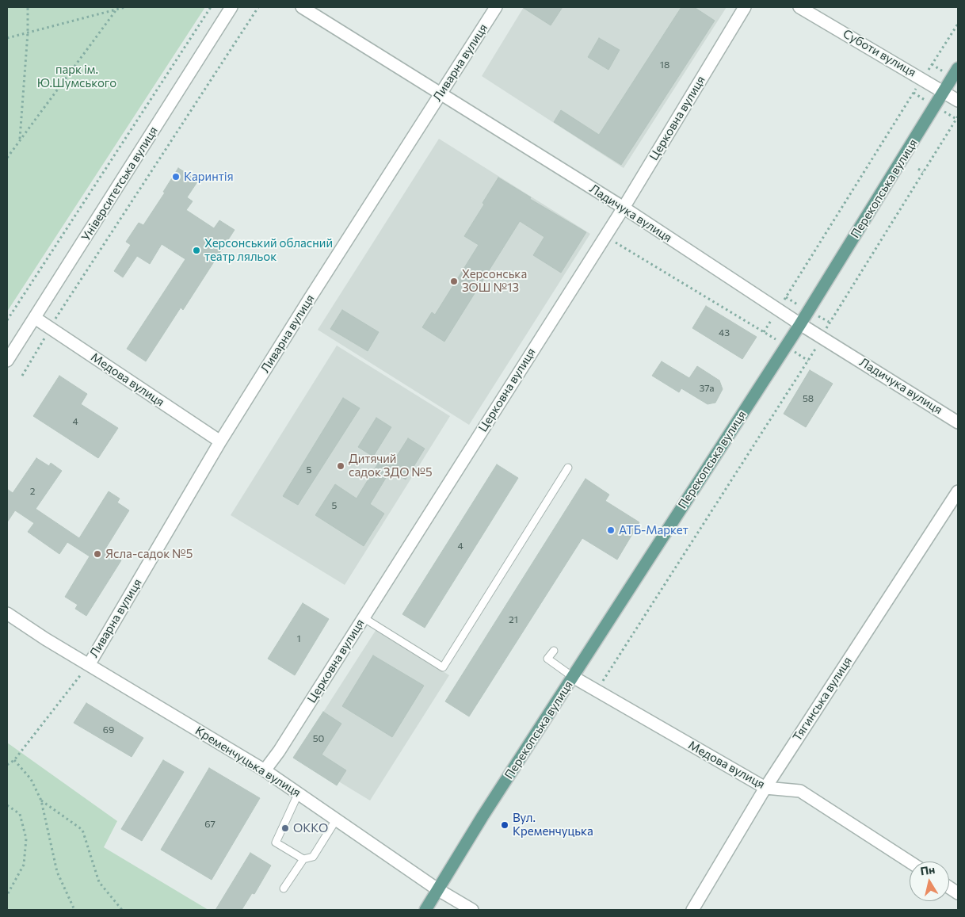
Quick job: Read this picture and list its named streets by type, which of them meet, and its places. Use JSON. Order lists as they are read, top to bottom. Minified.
{"streets":{"main road":["Перекопська вулиця"],"street":["Суботи вулиця","Ливарна вулиця","Церковна вулиця","Університетська вулиця","Ладичука вулиця","Медова вулиця","Тягинська вулиця","Кременчуцька вулиця"]},"crossings":[["Суботи вулиця","Перекопська вулиця"],["Ливарна вулиця","Ладичука вулиця"],["Ливарна вулиця","Медова вулиця"],["Ливарна вулиця","Кременчуцька вулиця"],["Церковна вулиця","Ладичука вулиця"],["Церковна вулиця","Кременчуцька вулиця"],["Університетська вулиця","Медова вулиця"],["Перекопська вулиця","Ладичука вулиця"],["Перекопська вулиця","Медова вулиця"],["Перекопська вулиця","Кременчуцька вулиця"],["Медова вулиця","Тягинська вулиця"]],"parks":["парк ім. Ю.Шумського"],"places":["Каринтія","Херсонський обласний театр ляльок","Херсонська ЗОШ №13","Дитячий садок ЗДО №5","АТБ-Маркет","Ясла-садок №5","Вул. Кременчуцька","ОККО"],"house_numbers":["18","43","37а","58","4","5","2","5","4","21","1","69","50","67"],"north":"top"}
